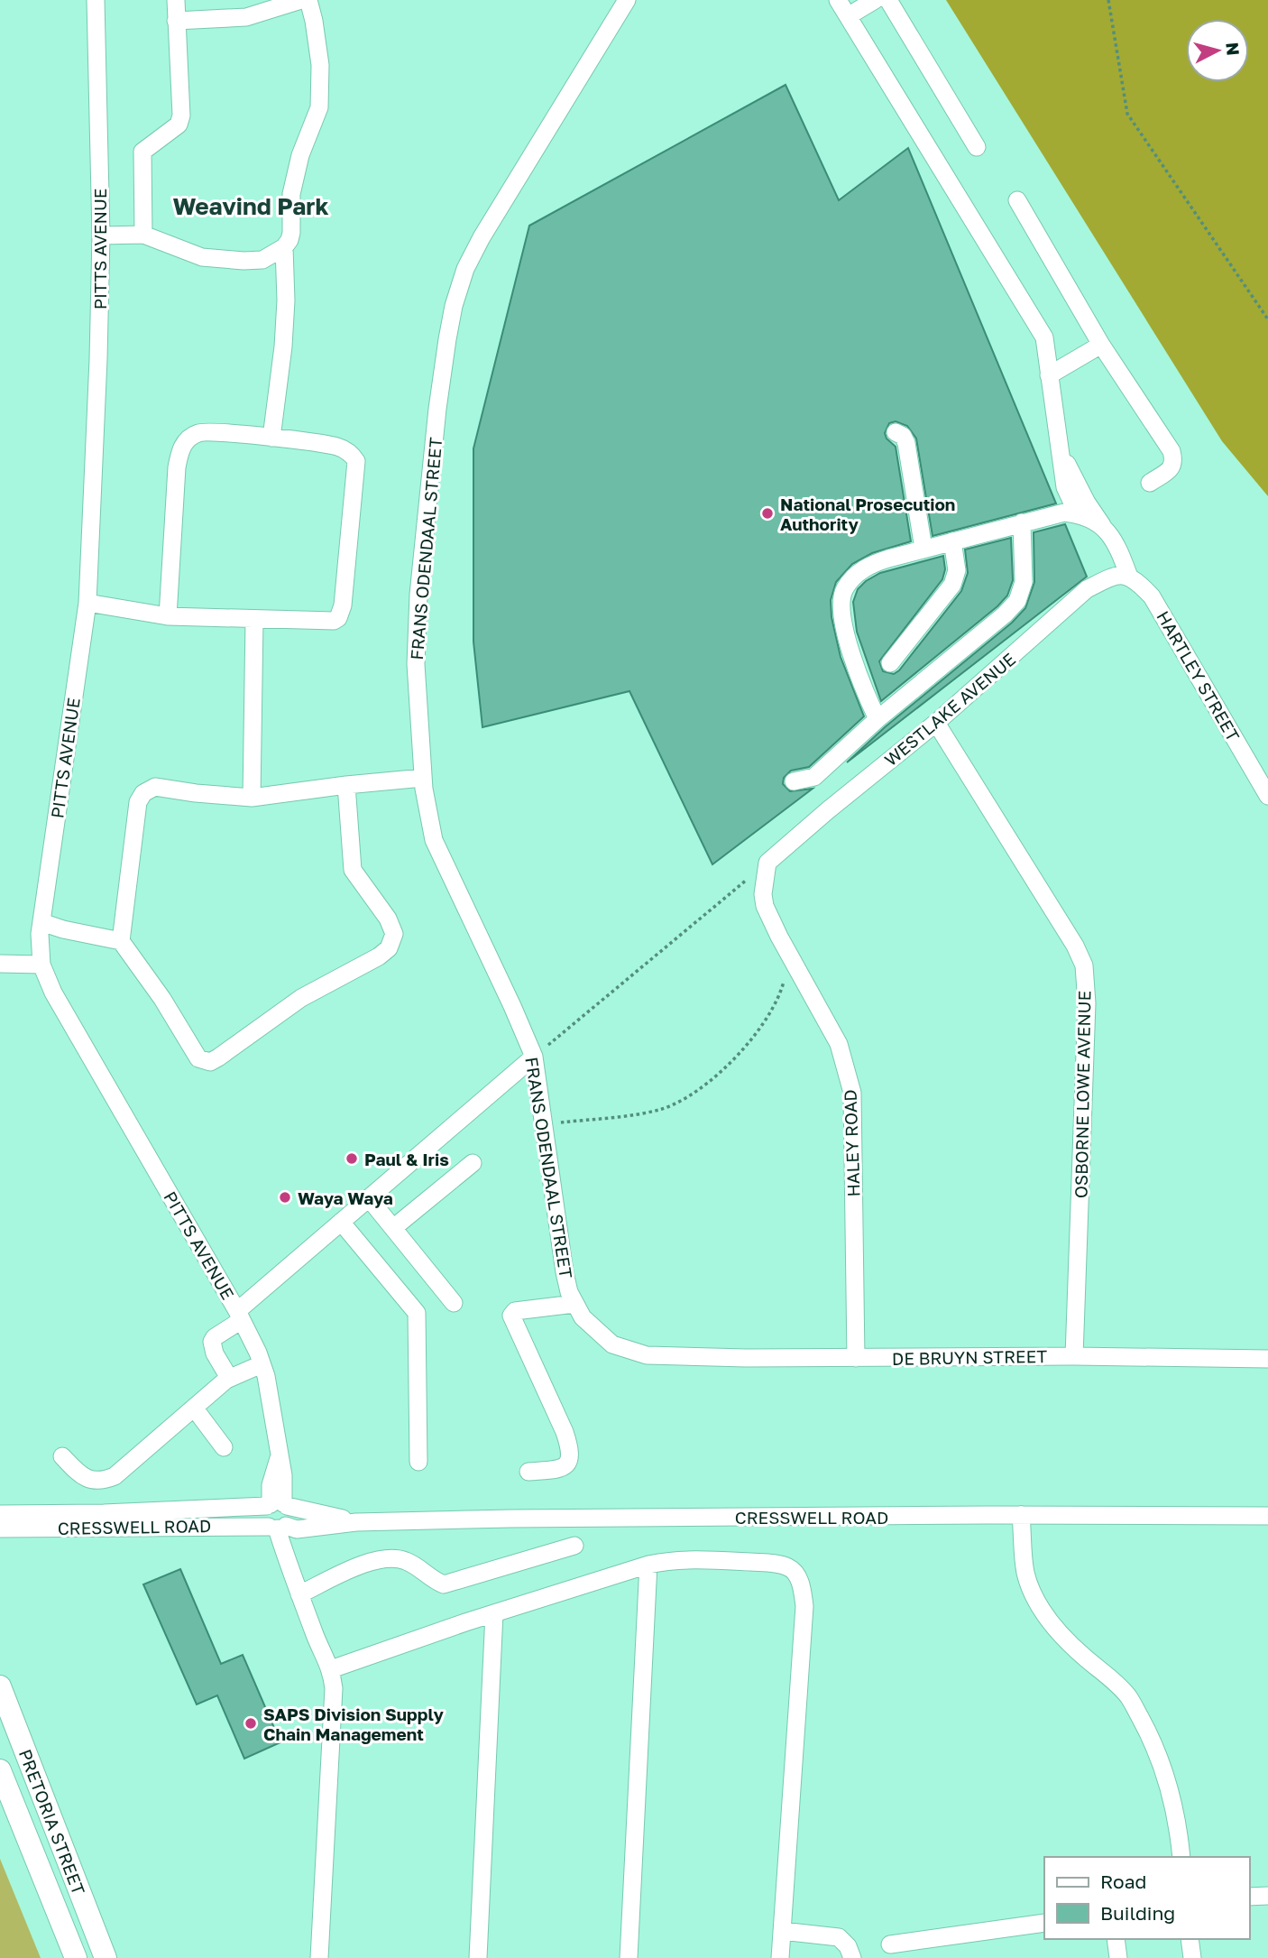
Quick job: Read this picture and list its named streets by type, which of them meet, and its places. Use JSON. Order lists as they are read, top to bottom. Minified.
{"streets":{"main road":["PRETORIA STREET"],"street":["PITTS AVENUE","FRANS ODENDAAL STREET","HARTLEY STREET","WESTLAKE AVENUE","OSBORNE LOWE AVENUE","HALEY ROAD","DE BRUYN STREET","CRESSWELL ROAD"]},"crossings":[["PITTS AVENUE","CRESSWELL ROAD"],["FRANS ODENDAAL STREET","DE BRUYN STREET"],["HARTLEY STREET","WESTLAKE AVENUE"],["WESTLAKE AVENUE","OSBORNE LOWE AVENUE"],["WESTLAKE AVENUE","HALEY ROAD"],["OSBORNE LOWE AVENUE","DE BRUYN STREET"],["HALEY ROAD","DE BRUYN STREET"]],"districts":["Weavind Park"],"places":["National Prosecution Authority","Paul & Iris","Waya Waya","SAPS Division Supply Chain Management"],"legend":["Road","Building"],"north":"right"}
